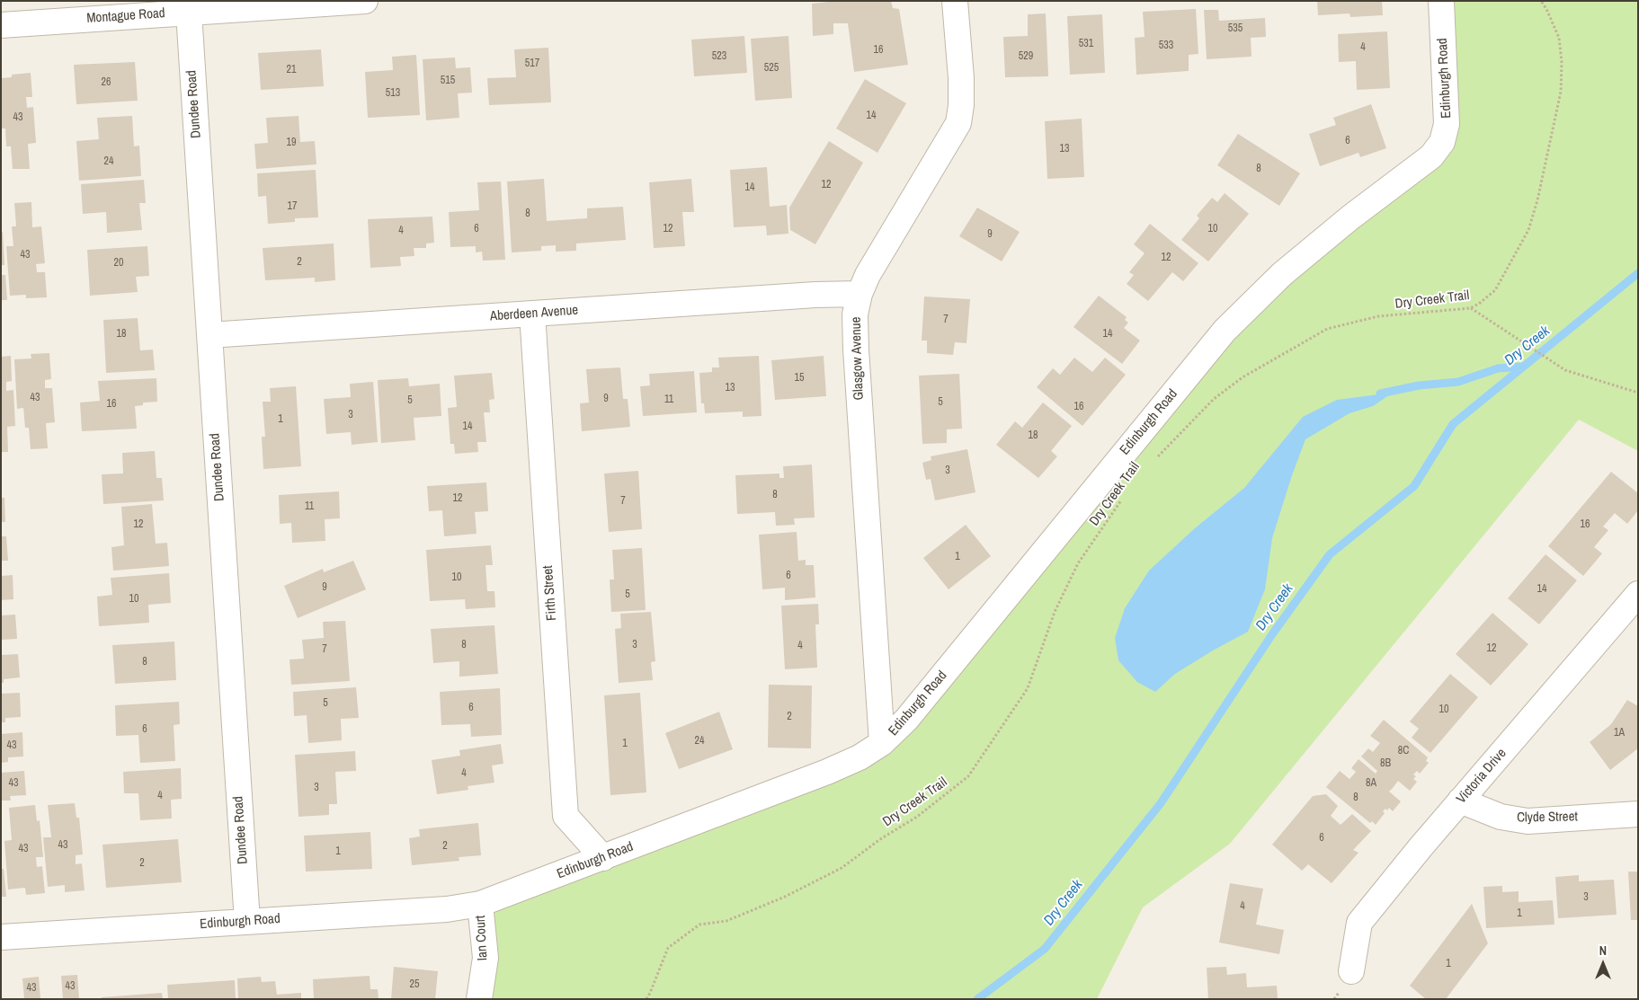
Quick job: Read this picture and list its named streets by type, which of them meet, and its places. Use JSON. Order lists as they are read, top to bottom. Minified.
{"streets":{"street":["Montague Road","Edinburgh Road","Dundee Road","Aberdeen Avenue","Glasgow Avenue","Firth Street","Victoria Drive","Clyde Street","Ian Court"],"path":["Dry Creek Trail"]},"crossings":[["Montague Road","Dundee Road"],["Edinburgh Road","Dundee Road"],["Edinburgh Road","Glasgow Avenue"],["Edinburgh Road","Firth Street"],["Edinburgh Road","Ian Court"],["Dundee Road","Aberdeen Avenue"],["Aberdeen Avenue","Glasgow Avenue"],["Aberdeen Avenue","Firth Street"],["Victoria Drive","Clyde Street"]],"water":["Dry Creek"],"house_numbers":["535","531","533","4","16","523","529","517","525","21","515","26","513","14","43","6","19","13","24","8","12","14","17","8","6","12","10","4","9","43","12","2","20","7","18","14","15","13","43","9","11","5","5","16","16","3","1","14","18","3","8","12","7","11","12","16","1","6","10","9","14","5","10","8","3","4","12","7","8","5","6","10","2","6","1A","24","1","43","8C","8B","4","43","8A","3","4","8","6","43","2","43","1","2","3","4","1","1","25","43","43"],"north":"top"}
